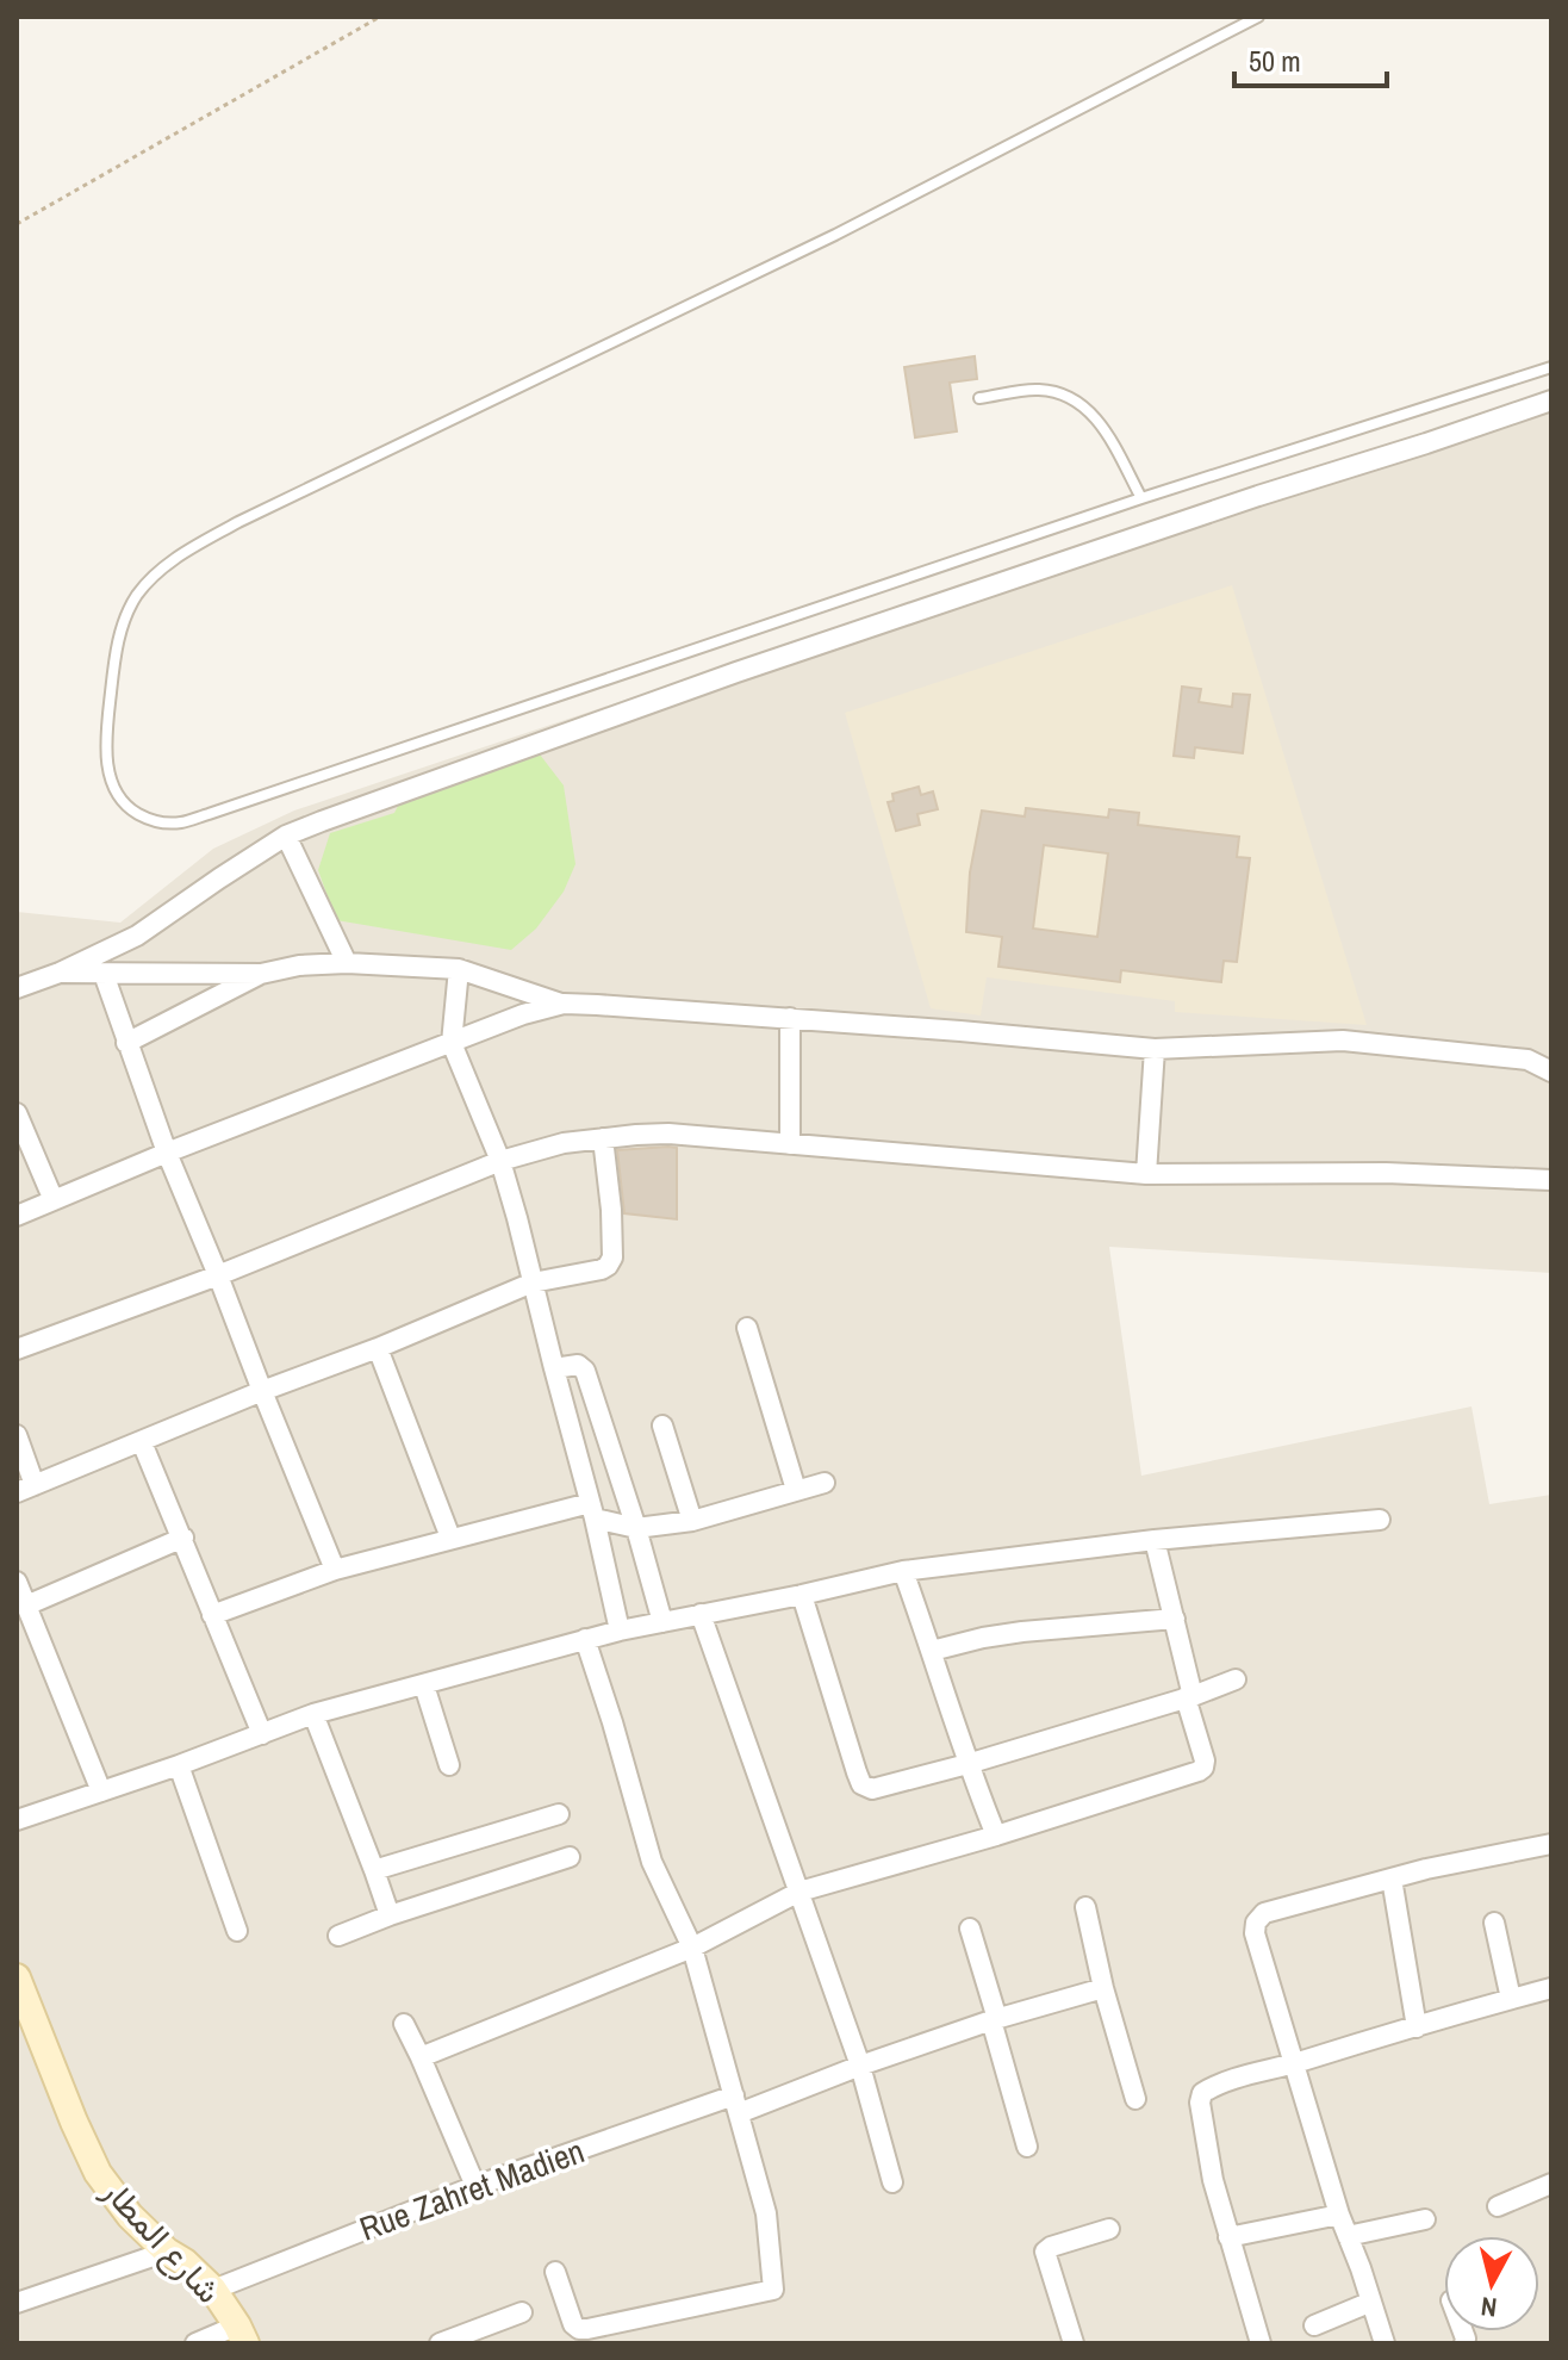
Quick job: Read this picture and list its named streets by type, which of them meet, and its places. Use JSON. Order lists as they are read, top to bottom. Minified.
{"streets":{"street":["Rue Zahret Madien","شارع المطار"]},"crossings":[["Rue Zahret Madien","شارع المطار"]],"scale_bar":"50 m","north":"bottom"}
